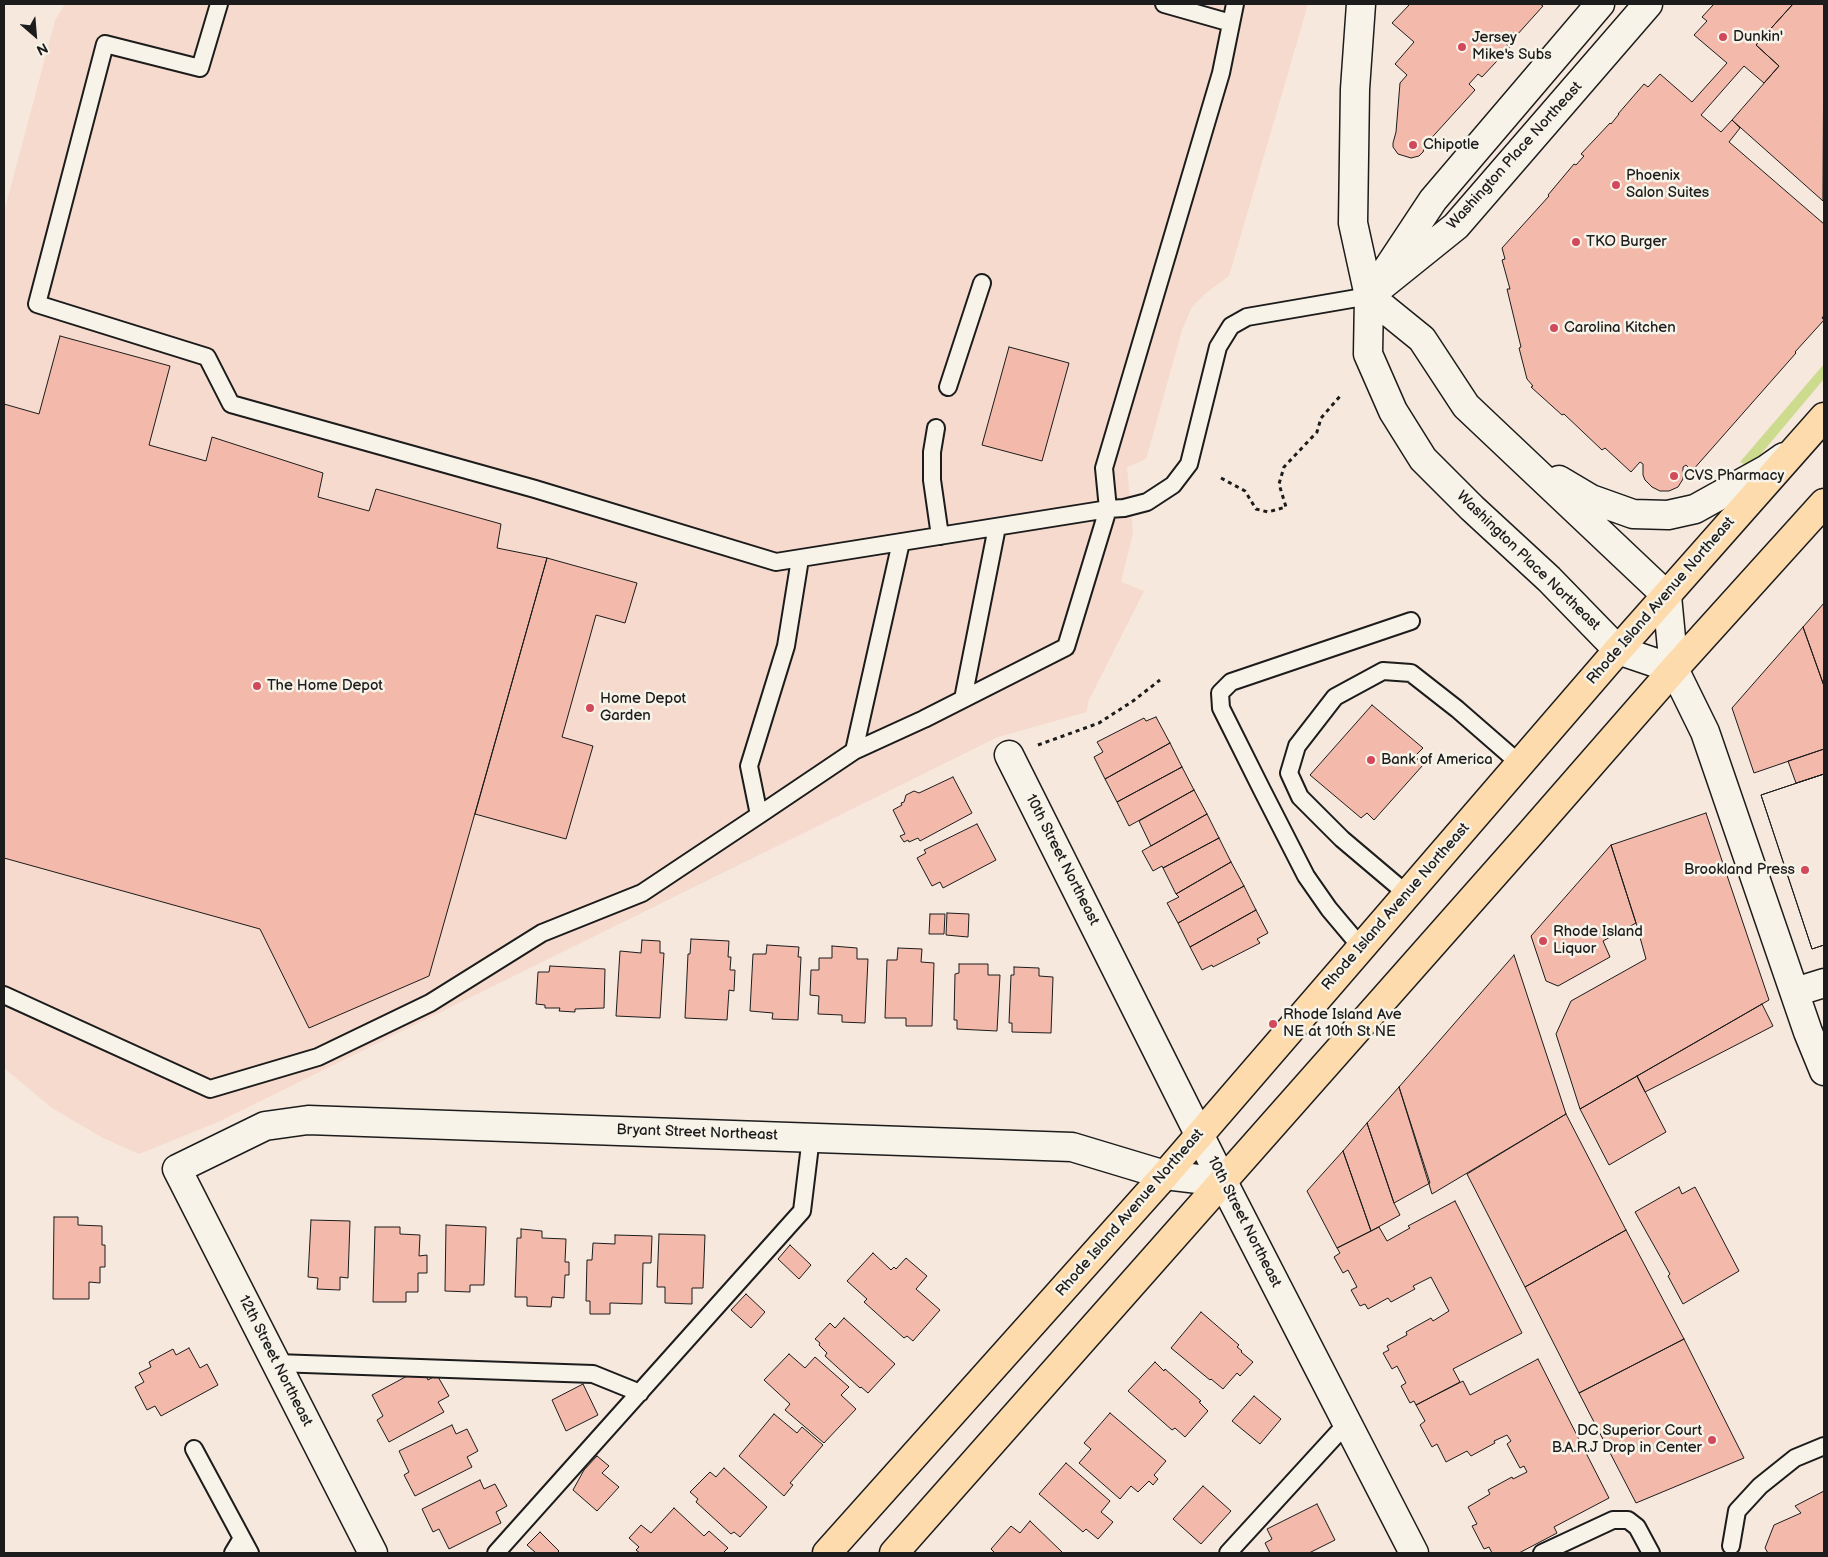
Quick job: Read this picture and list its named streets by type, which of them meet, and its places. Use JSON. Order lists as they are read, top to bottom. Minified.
{"streets":{"main road":["Rhode Island Avenue Northeast"],"street":["Washington Place Northeast","10th Street Northeast","Bryant Street Northeast","12th Street Northeast"]},"crossings":[["Washington Place Northeast","Rhode Island Avenue Northeast"],["Rhode Island Avenue Northeast","10th Street Northeast"],["Rhode Island Avenue Northeast","Bryant Street Northeast"],["10th Street Northeast","Bryant Street Northeast"],["Bryant Street Northeast","12th Street Northeast"]],"places":["Dunkin'","Jersey Mike's Subs","Chipotle","Phoenix Salon Suites","TKO Burger","Carolina Kitchen","CVS Pharmacy","The Home Depot","Home Depot Garden","Bank of America","Brookland Press","Rhode Island Liquor","Rhode Island Ave NE at 10th St NE","DC Superior Court B.A.R.J Drop in Center"],"north":"bottom right"}
